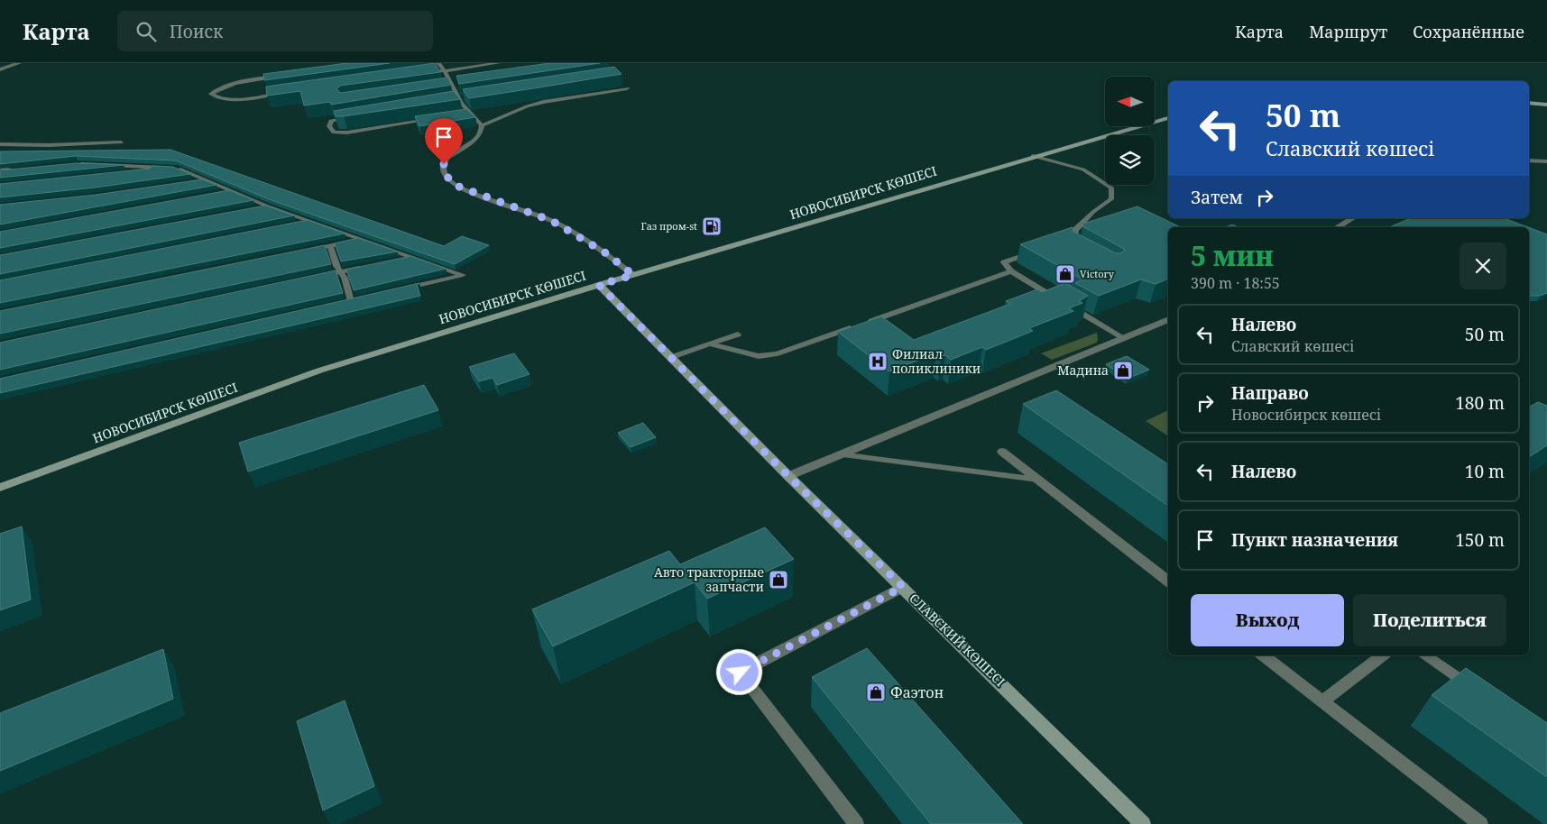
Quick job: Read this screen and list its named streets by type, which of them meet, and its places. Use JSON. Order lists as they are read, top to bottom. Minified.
{"streets":{"main road":["НОВОСИБИРСК КӨШЕСІ","СЛАВСКИЙ КӨШЕСІ"]},"crossings":[["НОВОСИБИРСК КӨШЕСІ","СЛАВСКИЙ КӨШЕСІ"]],"places":{"fuel station":["Газ пром-st"],"shop":["Victory","Мадина","Авто тракторные запчасти","Фаэтон"],"hospital":["Филиал поликлиники"]},"north":"left","page":{"header":"Карта","search":"Поиск","nav":["Карта","Маршрут","Сохранённые"],"turn":["50 m","Славский көшесі"],"then":"Затем","heading":["5 мин","390 m · 18:55"],"list":[{"name":"Налево","note":"Славский көшесі","value":"50 m"},{"name":"Направо","note":"Новосибирск көшесі","value":"180 m"},{"name":"Налево","value":"10 m"},{"name":"Пункт назначения","value":"150 m"}],"buttons":["Выход","Поделиться"]}}
